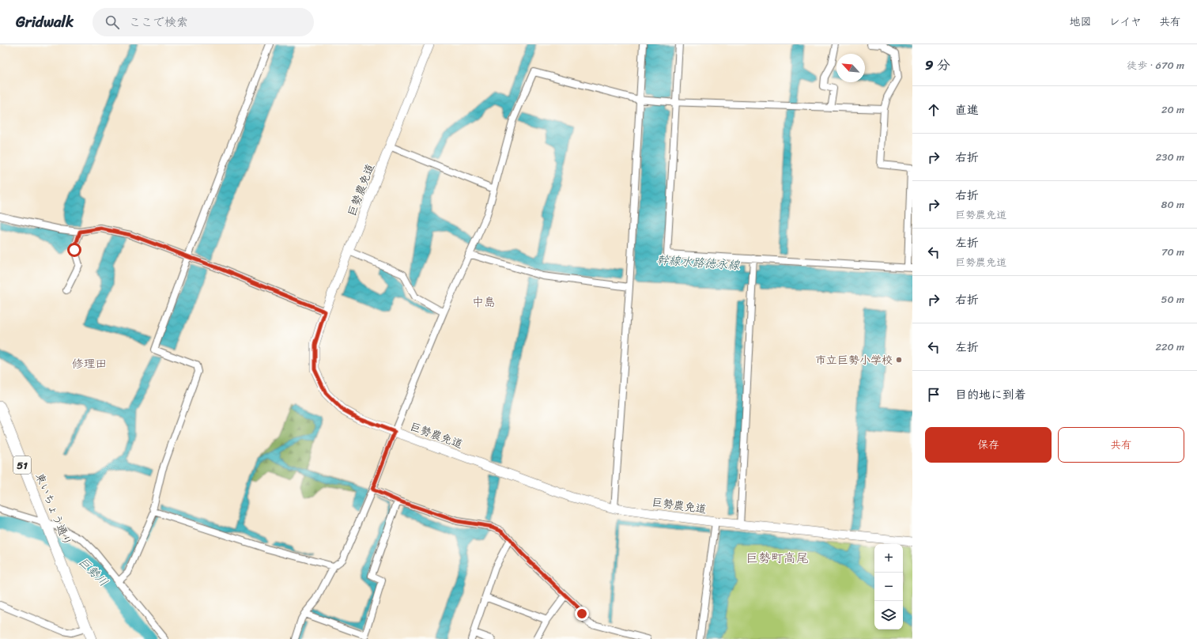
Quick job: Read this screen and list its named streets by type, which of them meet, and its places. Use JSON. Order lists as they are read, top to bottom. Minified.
{"streets":{"main road":["51","東いちょう通り"],"street":["巨勢農免道"]},"districts":["中島","修理田","巨勢町高尾"],"water":["幹線水路徳永線","巨勢川"],"places":["市立巨勢小学校"],"north":"top left","page":{"header":"Gridwalk","search":"ここで検索","nav":["地図","レイヤ","共有"],"heading":["9 分","徒歩 · 670 m"],"list":[["直進","20 m"],["右折","230 m"],["右折","巨勢農免道","80 m"],["左折","巨勢農免道","70 m"],["右折","50 m"],["左折","220 m"],"目的地に到着"],"buttons":["保存","共有"],"map_buttons":["+","−"]}}
